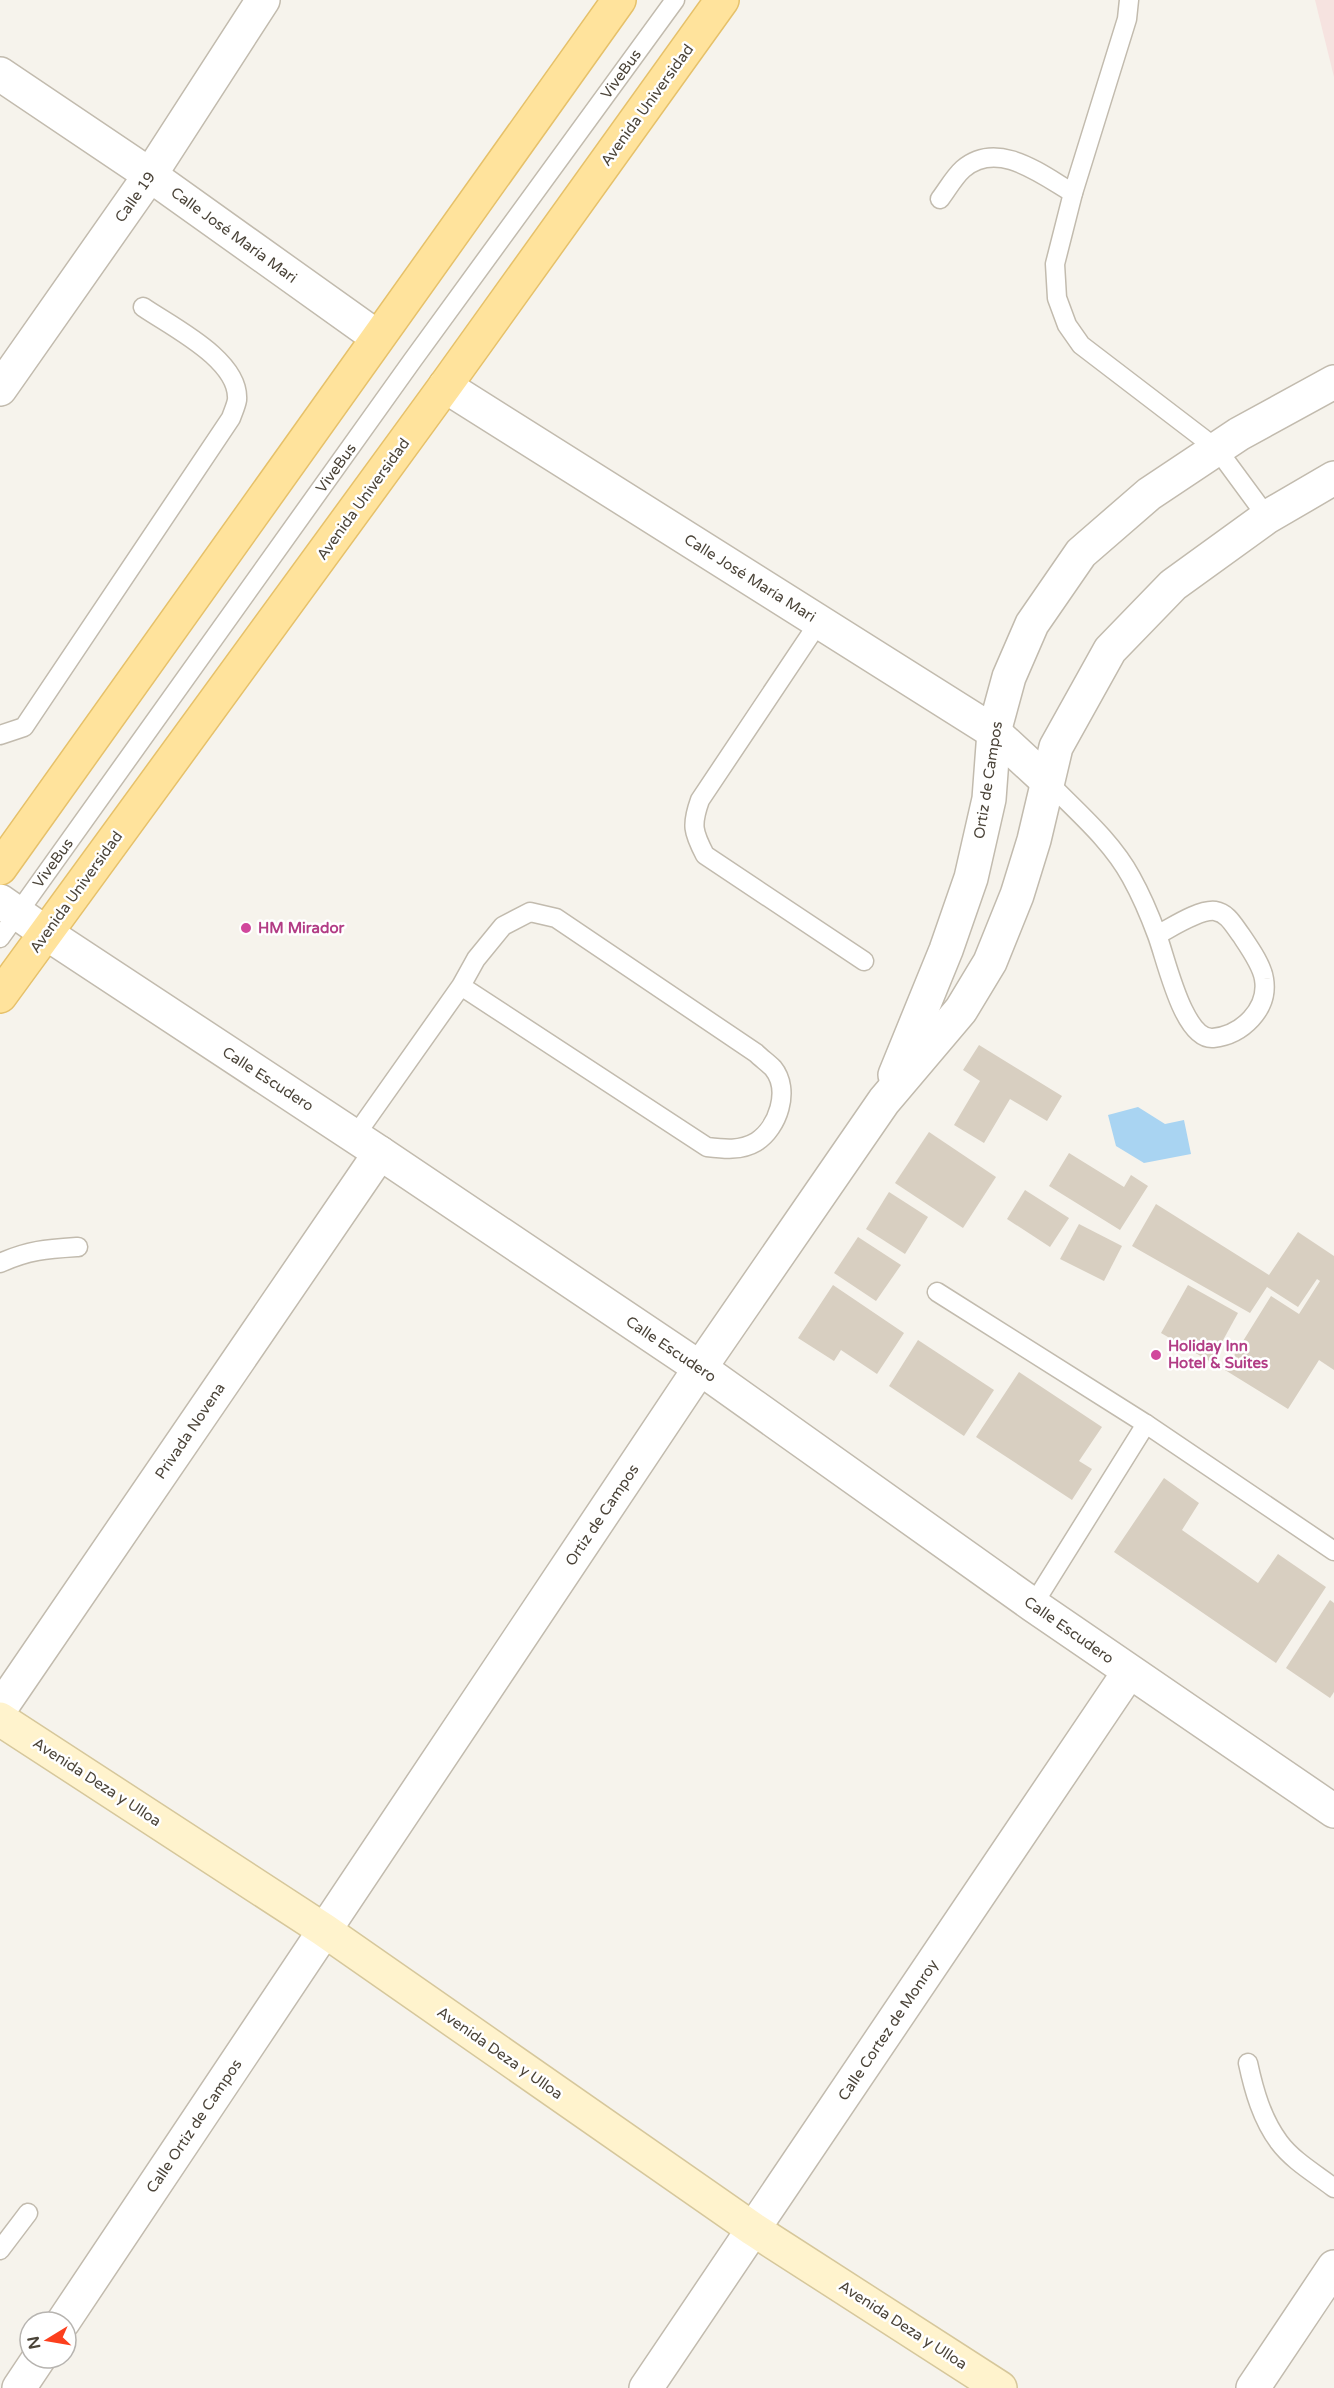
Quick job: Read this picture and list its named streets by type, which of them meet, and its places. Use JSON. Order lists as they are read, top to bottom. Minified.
{"streets":{"main road":["Avenida Universidad","Avenida Deza y Ulloa"],"street":["Calle 19","Calle José María Mari","Ortiz de Campos","Calle Escudero","Privada Novena","Calle Cortez de Monroy","Calle Ortiz de Campos"],"lane":["ViveBus"]},"crossings":[["ViveBus","Calle Escudero"],["Avenida Universidad","Calle José María Mari"],["Avenida Universidad","Calle Escudero"],["Calle 19","Calle José María Mari"],["Calle José María Mari","Ortiz de Campos"],["Ortiz de Campos","Calle Escudero"],["Ortiz de Campos","Avenida Deza y Ulloa"],["Ortiz de Campos","Calle Ortiz de Campos"],["Calle Escudero","Privada Novena"],["Calle Escudero","Calle Cortez de Monroy"],["Avenida Deza y Ulloa","Calle Cortez de Monroy"],["Avenida Deza y Ulloa","Calle Ortiz de Campos"]],"places":["HM Mirador","Holiday Inn Hotel & Suites"],"north":"left"}
